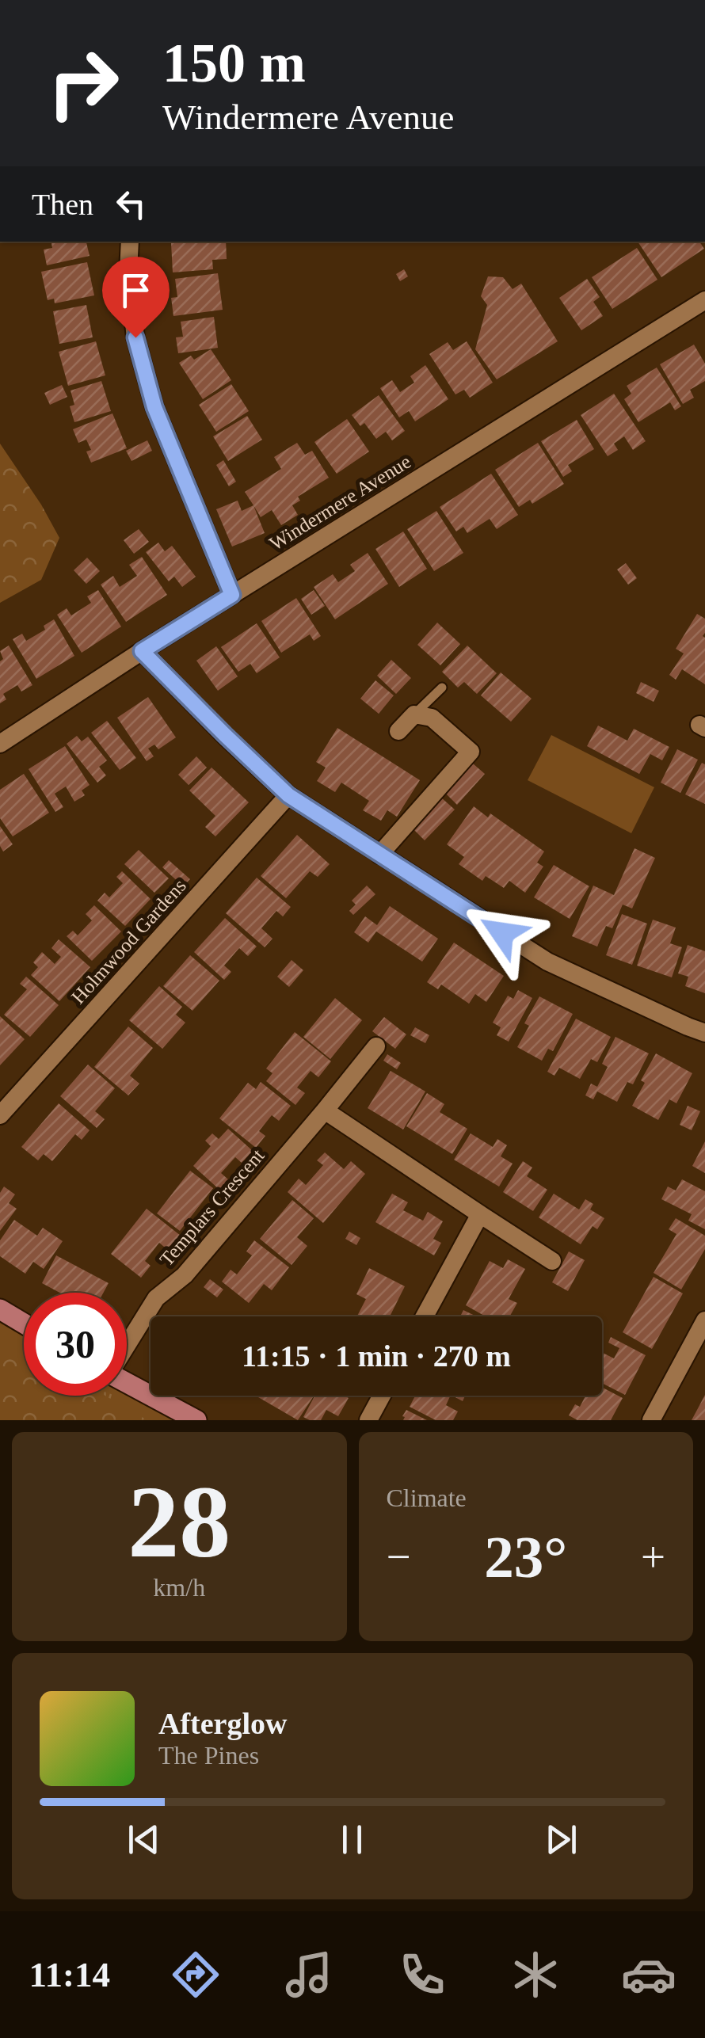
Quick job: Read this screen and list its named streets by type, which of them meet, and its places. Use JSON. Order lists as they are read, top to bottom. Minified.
{"streets":{"street":["Windermere Avenue","Holmwood Gardens","Templars Crescent"]},"page":{"turn":["150 m","Windermere Avenue"],"then":"Then","limit":"30","trip":"11:15 · 1 min · 270 m","tile":[["28","km/h"],"Climate"],"heat":["−","23°","+"],"song":["Afterglow","The Pines"],"tabs":"11:14"}}
